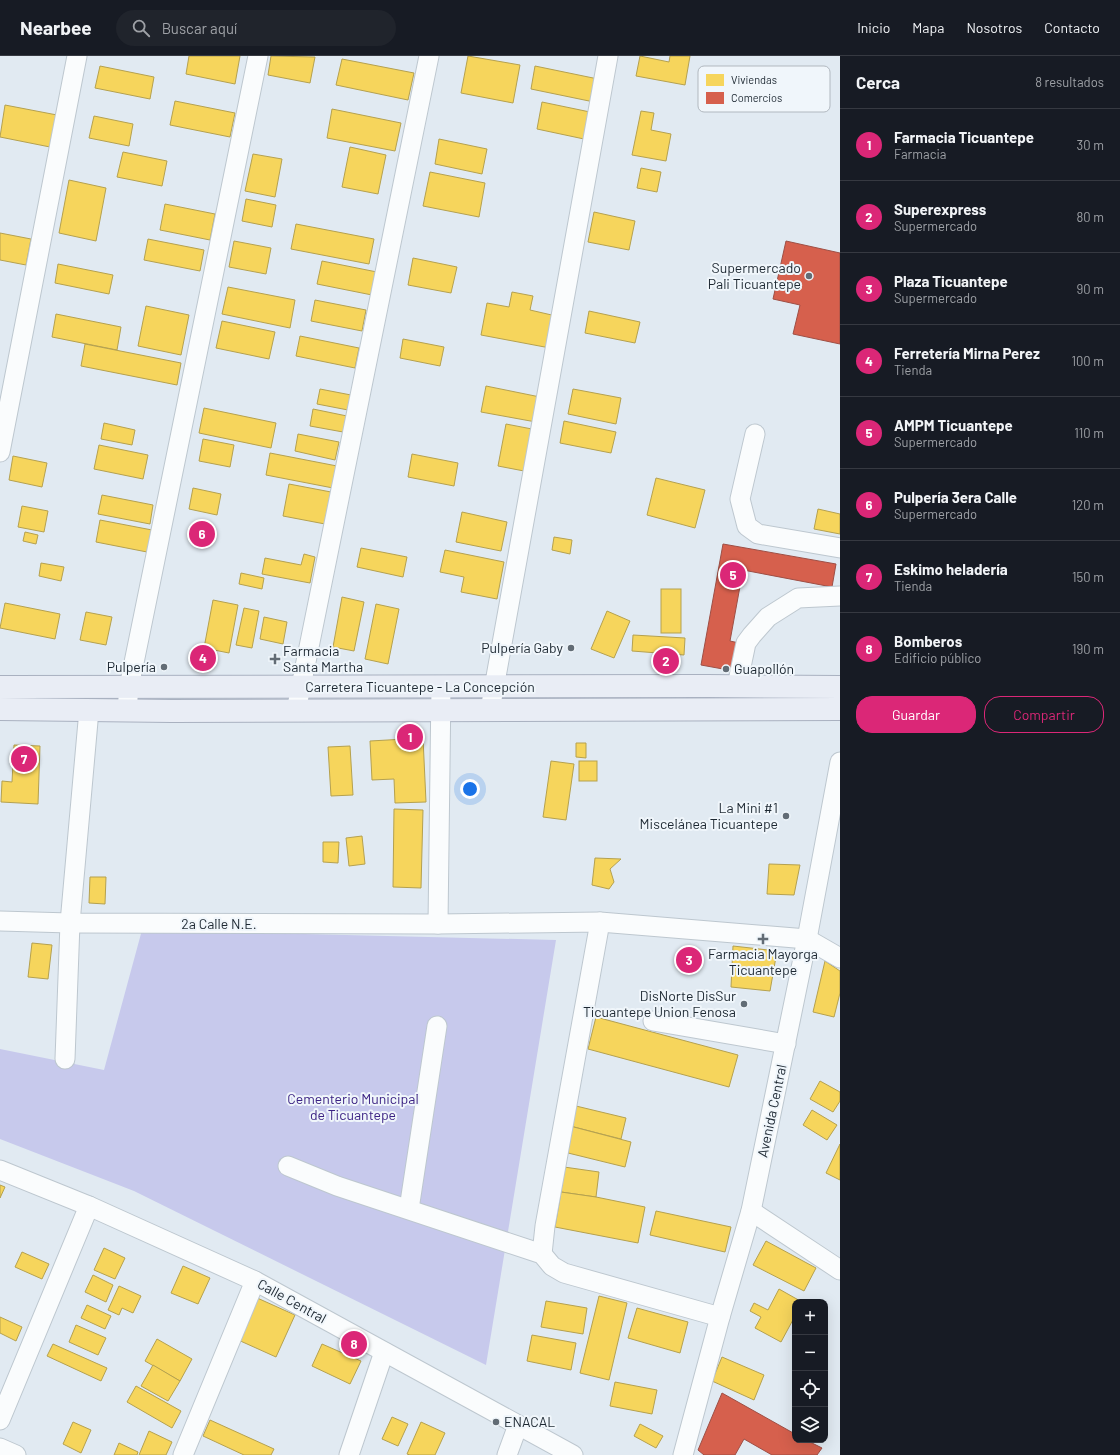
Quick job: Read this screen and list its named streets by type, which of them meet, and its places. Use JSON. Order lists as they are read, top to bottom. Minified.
{"streets":{"main road":["Carretera Ticuantepe - La Concepción"],"street":["2a Calle N.E.","Avenida Central","Calle Central"]},"crossings":[["2a Calle N.E.","Avenida Central"]],"parks":["Cementerio Municipal de Ticuantepe"],"places":{"other":["Supermercado Pali Ticuantepe","Pulpería Gaby","Pulpería","Guapollón","La Mini #1 Miscelánea Ticuantepe","DisNorte DisSur Ticuantepe Union Fenosa","ENACAL"],"health":["Farmacia Santa Martha","Farmacia Mayorga Ticuantepe"]},"legend":["Viviendas","Comercios"],"page":{"header":"Nearbee","search":"Buscar aquí","nav":["Inicio","Mapa","Nosotros","Contacto"],"heading":["Cerca","8 resultados"],"list":[{"mark":"1","name":"Farmacia Ticuantepe","note":"Farmacia","value":"30 m"},{"mark":"2","name":"Superexpress","note":"Supermercado","value":"80 m"},{"mark":"3","name":"Plaza Ticuantepe","note":"Supermercado","value":"90 m"},{"mark":"4","name":"Ferretería Mirna Perez","note":"Tienda","value":"100 m"},{"mark":"5","name":"AMPM Ticuantepe","note":"Supermercado","value":"110 m"},{"mark":"6","name":"Pulpería 3era Calle","note":"Supermercado","value":"120 m"},{"mark":"7","name":"Eskimo heladería","note":"Tienda","value":"150 m"},{"mark":"8","name":"Bomberos","note":"Edificio público","value":"190 m"}],"pins":["6","5","4","2","1","7","3","8"],"buttons":["Guardar","Compartir"],"map_buttons":["+","−"]}}
